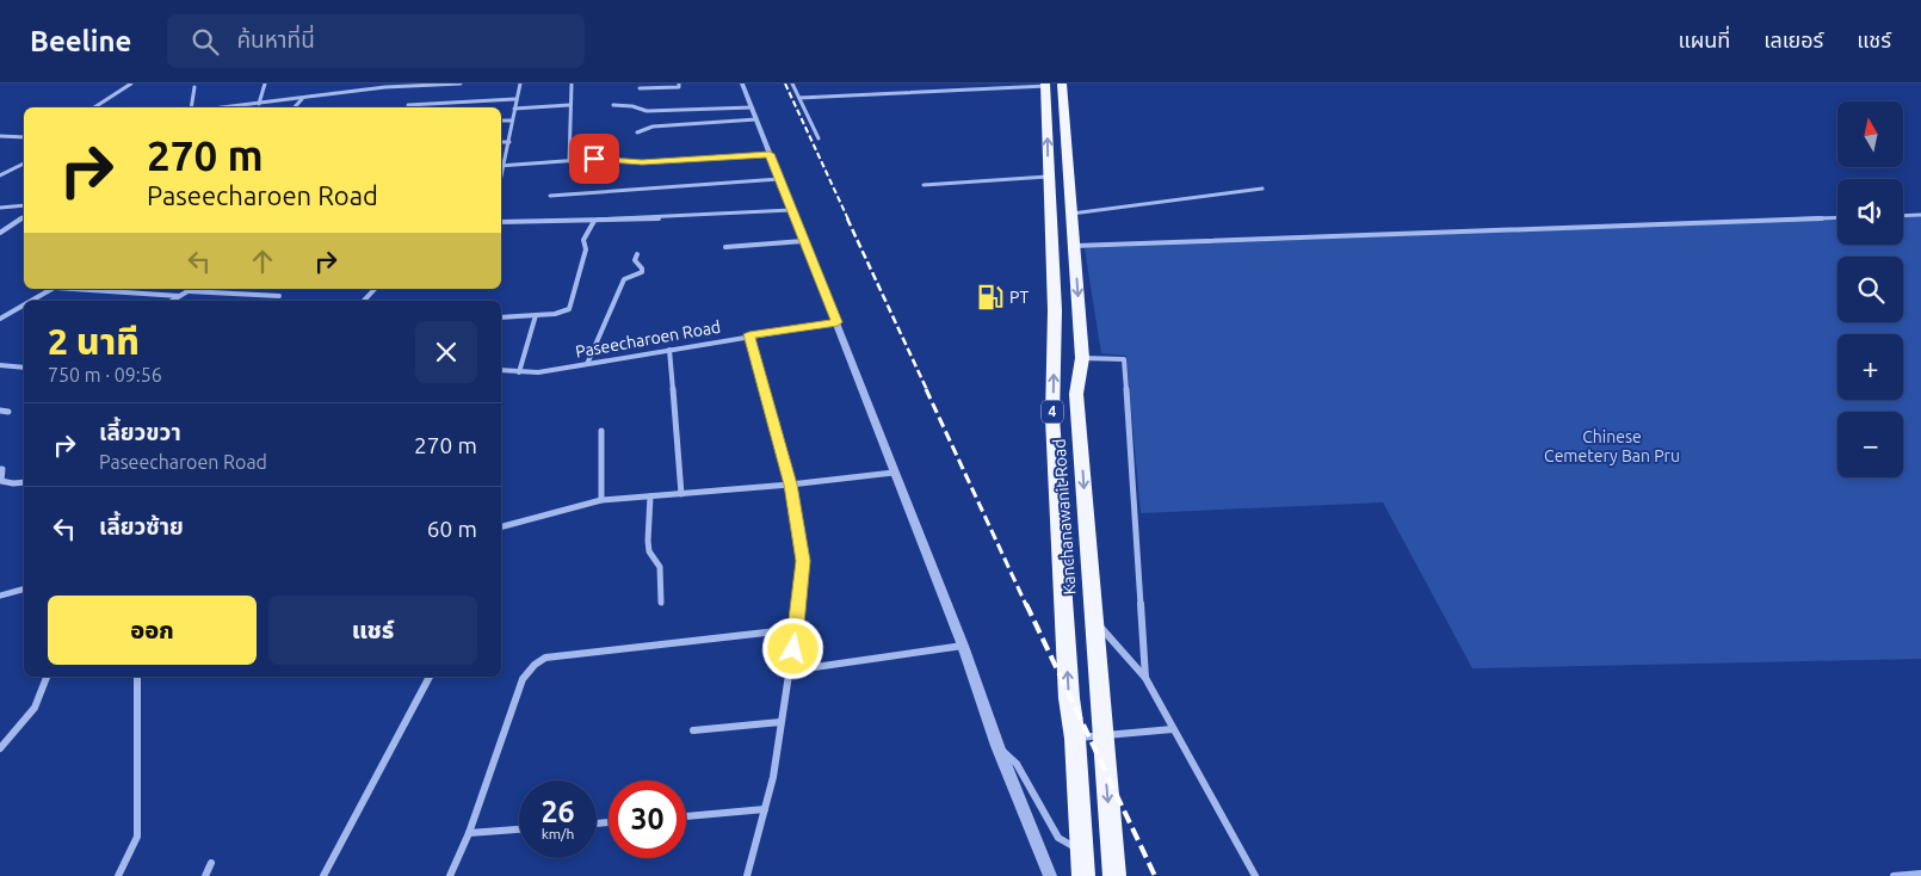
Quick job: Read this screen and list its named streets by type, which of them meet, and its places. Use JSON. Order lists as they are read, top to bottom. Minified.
{"streets":{"highway":["4","Kanchanawanit Road"],"street":["Paseecharoen Road"]},"parks":["Chinese Cemetery Ban Pru"],"places":{"fuel station":["PT"]},"north":"top","page":{"header":"Beeline","search":"ค้นหาที่นี่","nav":["แผนที่","เลเยอร์","แชร์"],"map_buttons":["+","−"],"turn":["270 m","Paseecharoen Road"],"heading":["2 นาที","750 m · 09:56"],"list":[{"name":"เลี้ยวขวา","note":"Paseecharoen Road","value":"270 m"},{"name":"เลี้ยวซ้าย","value":"60 m"}],"buttons":["ออก","แชร์"],"speed":"26 km/h","limit":"30"}}
